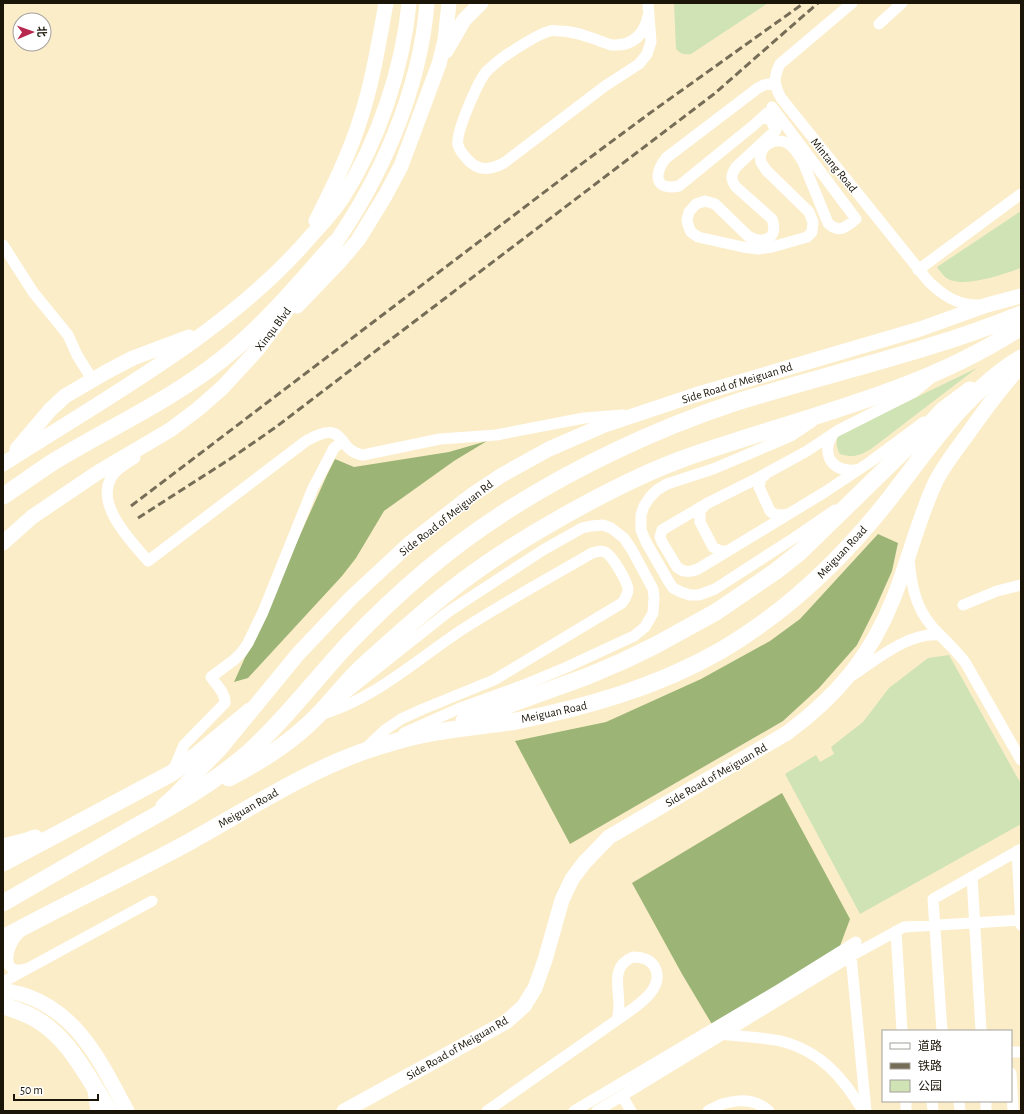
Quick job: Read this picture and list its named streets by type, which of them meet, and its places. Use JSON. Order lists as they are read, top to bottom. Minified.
{"streets":{"highway":["Meiguan Road"],"main road":["Xinqu Blvd","Side Road of Meiguan Rd"],"street":["Mintang Road"]},"crossings":[["Mintang Road","Side Road of Meiguan Rd"]],"legend":["道路","铁路","公园"],"scale_bar":"50 m","north":"right"}
